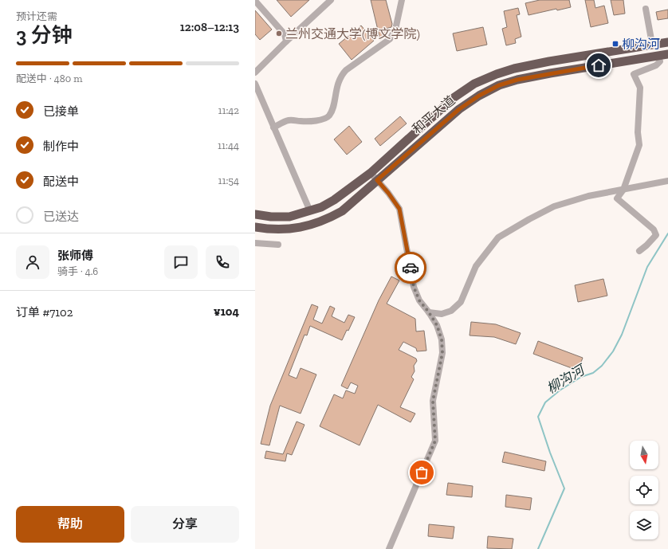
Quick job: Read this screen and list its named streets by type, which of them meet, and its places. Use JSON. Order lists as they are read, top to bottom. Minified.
{"streets":{"highway":["和平大道"]},"water":["柳沟河"],"places":{"other":["兰州交通大学(博文学院)"],"transit":["柳沟河"]},"north":"bottom","page":{"heading":["3 分钟","预计还需","12:08–12:13"],"panel":["张师傅","骑手 · 4.6","订单 #7102","¥104"],"bar":"配送中 · 480 m","list":[["已接单","11:42"],["制作中","11:44"],["配送中","11:54"],"已送达"],"buttons":["帮助","分享"]}}
